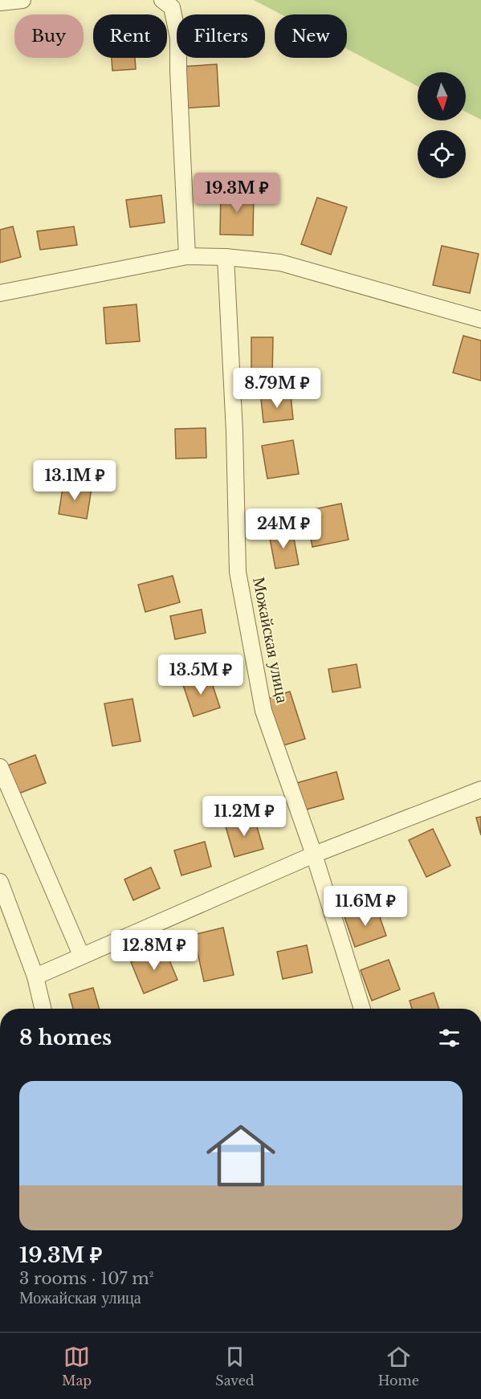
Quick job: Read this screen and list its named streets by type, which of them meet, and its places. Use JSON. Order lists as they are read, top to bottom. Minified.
{"streets":{"street":["Можайская улица"]},"north":"bottom","page":{"chip":["Buy","Rent","Filters","New"],"price":["19.3M ₽","8.79M ₽","13.1M ₽","24M ₽","13.5M ₽","11.2M ₽","11.6M ₽","12.8M ₽"],"heading":"8 homes","list":[{"name":"19.3M ₽","note":"3 rooms · 107 m² · Можайская улица"}],"tabs":["Map","Saved","Home"]}}
